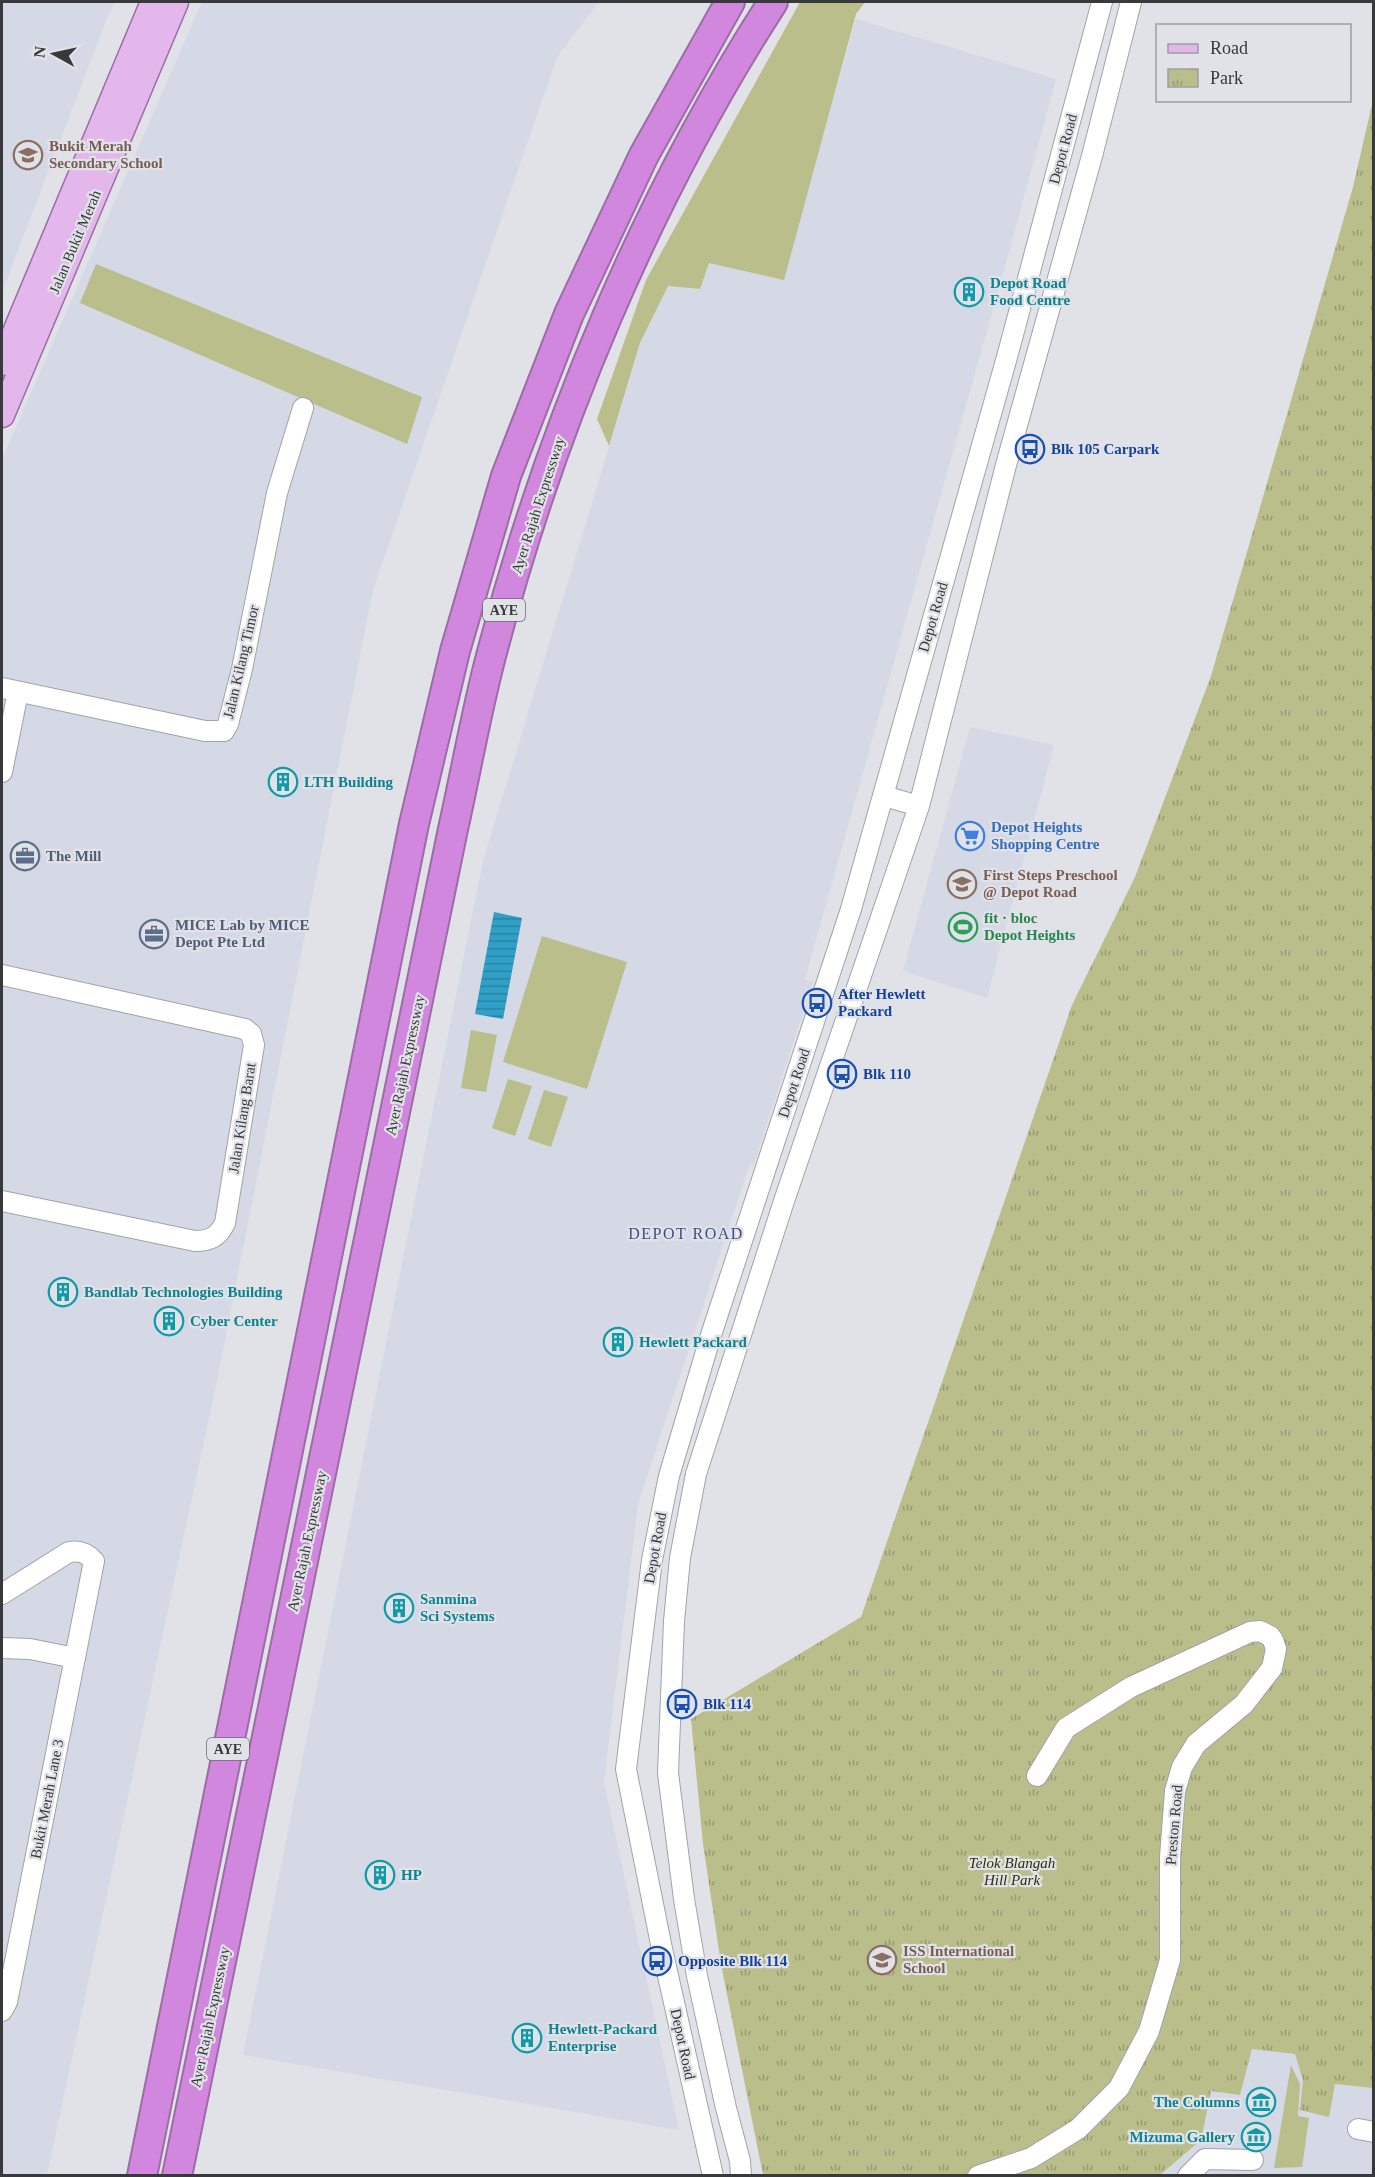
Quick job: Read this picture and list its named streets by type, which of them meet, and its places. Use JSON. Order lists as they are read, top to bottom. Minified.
{"streets":{"highway":["Ayer Rajah Expressway","AYE"],"main road":["Jalan Bukit Merah"],"street":["Depot Road","Jalan Kilang Timor","Jalan Kilang Barat","Bukit Merah Lane 3","Preston Road"]},"districts":["DEPOT ROAD"],"parks":["Telok Blangah Hill Park"],"places":{"school or university":["Bukit Merah Secondary School","First Steps Preschool @ Depot Road","ISS International School"],"building":["Depot Road Food Centre","LTH Building","Bandlab Technologies Building","Cyber Center","Hewlett Packard","Sanmina Sci Systems","HP","Hewlett-Packard Enterprise"],"bus stop":["Blk 105 Carpark","After Hewlett Packard","Blk 110","Blk 114","Opposite Blk 114"],"supermarket":["Depot Heights Shopping Centre"],"office":["The Mill","MICE Lab by MICE Depot Pte Ltd"],"sports":["fit · bloc Depot Heights"],"museum":["The Columns","Mizuma Gallery"]},"legend":["Road","Park"],"north":"left"}
